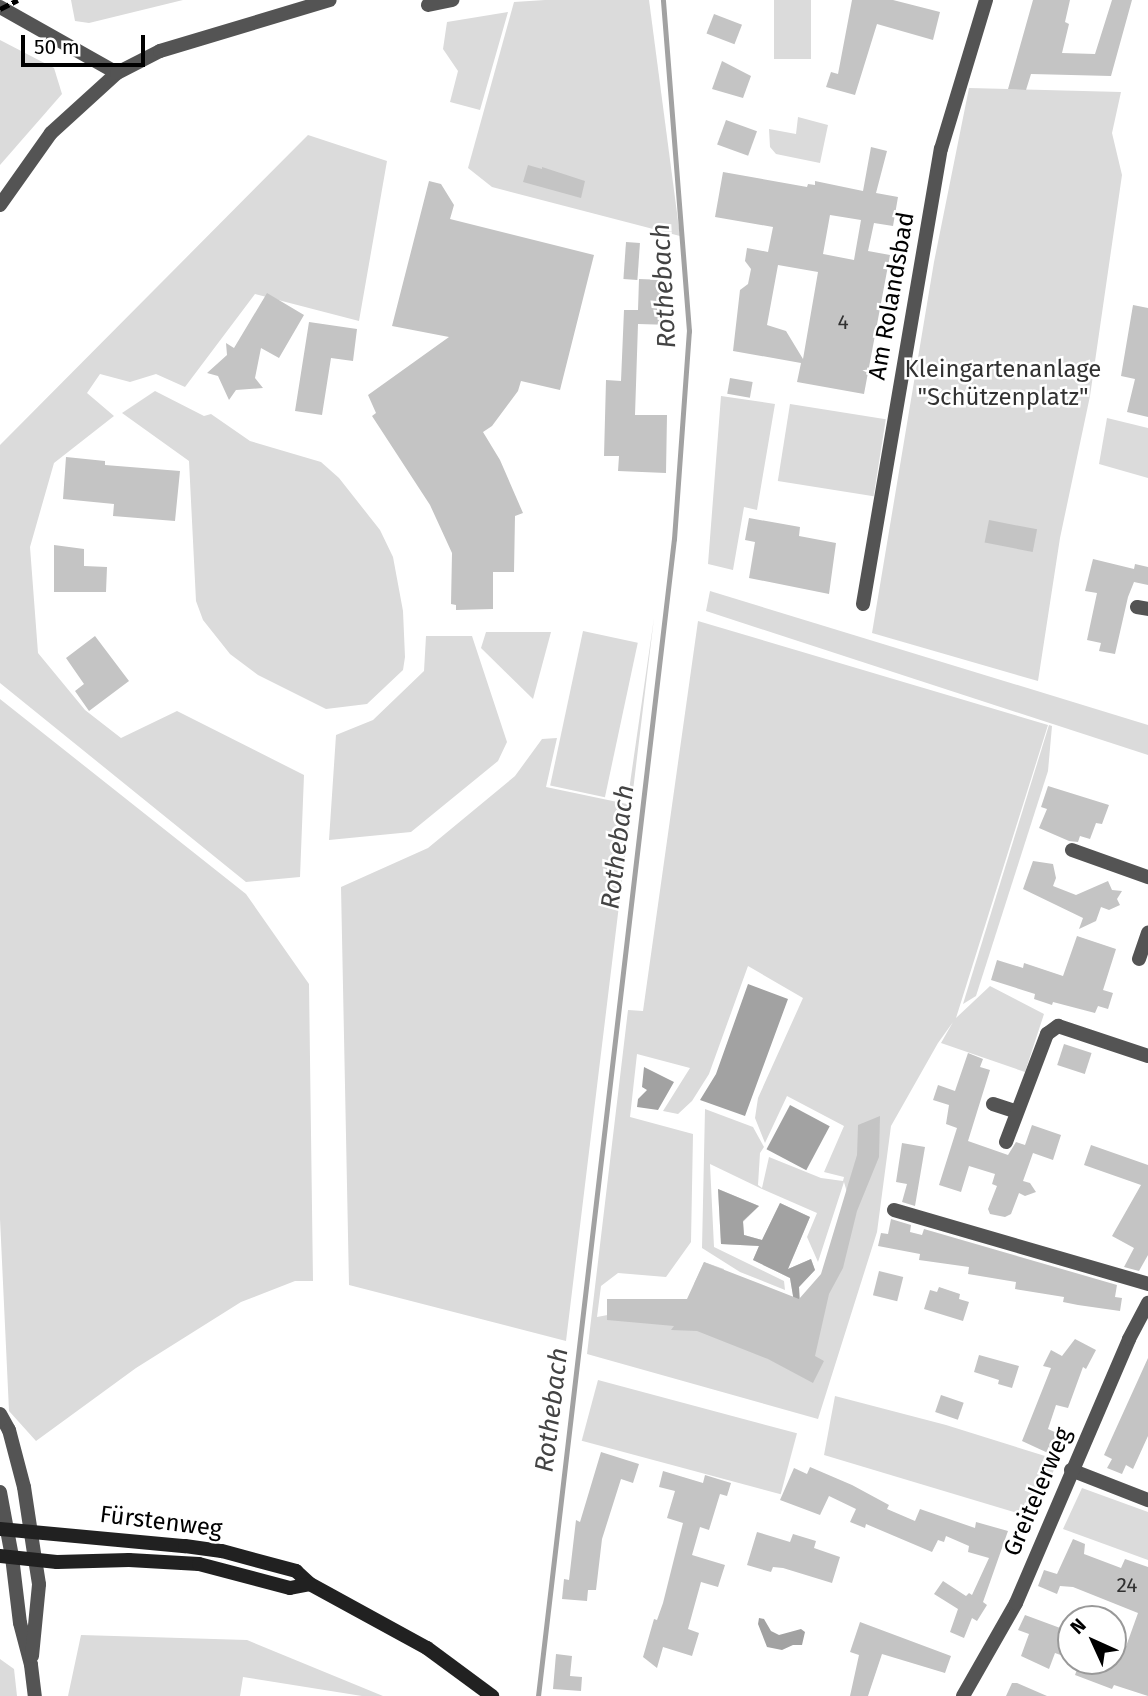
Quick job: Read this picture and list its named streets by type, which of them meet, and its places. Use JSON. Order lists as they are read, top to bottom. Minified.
{"streets":{"main road":["Fürstenweg"],"street":["Am Rolandsbad","Greitelerweg"]},"water":["Rothebach"],"parks":["Kleingartenanlage \"Schützenplatz\""],"house_numbers":["4","24"],"scale_bar":"50 m","north":"top left"}
